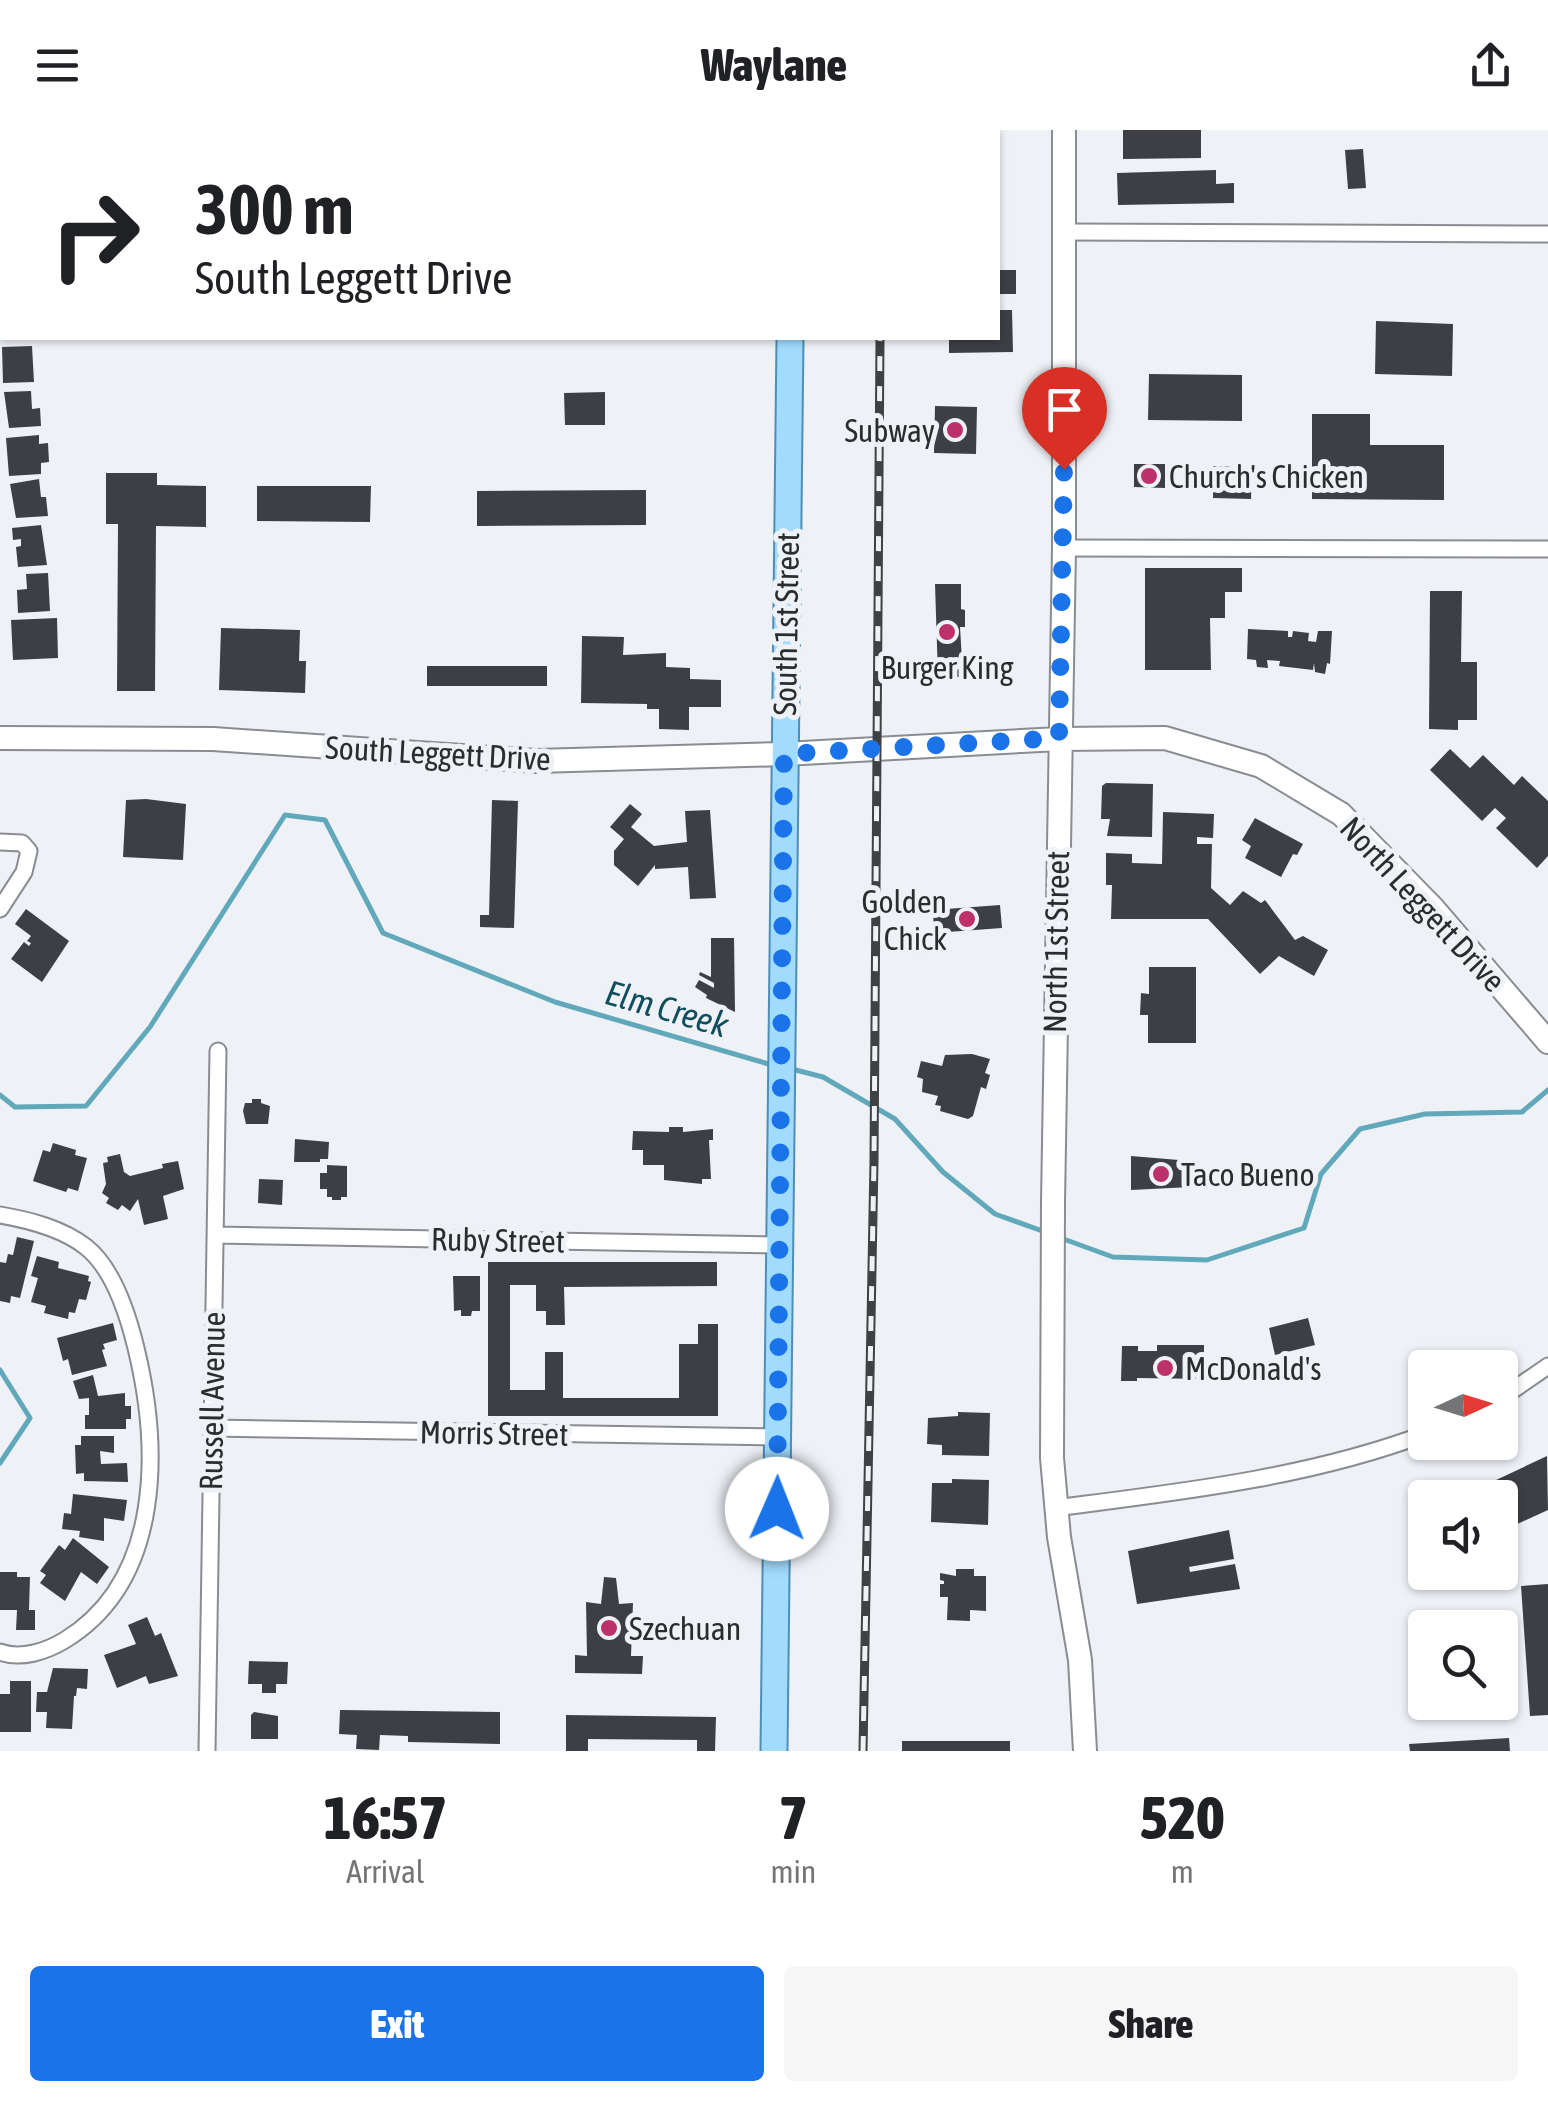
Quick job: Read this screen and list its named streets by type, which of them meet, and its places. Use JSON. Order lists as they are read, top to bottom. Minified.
{"streets":{"main road":["South 1st Street","South Leggett Drive","North Leggett Drive","North 1st Street"],"street":["Ruby Street","Russell Avenue","Morris Street"]},"crossings":[["South 1st Street","South Leggett Drive"],["South 1st Street","Ruby Street"],["South 1st Street","Morris Street"],["South Leggett Drive","North Leggett Drive"],["North Leggett Drive","North 1st Street"],["Ruby Street","Russell Avenue"],["Russell Avenue","Morris Street"]],"water":["Elm Creek"],"places":["Subway","Church's Chicken","Burger King","Golden Chick","Taco Bueno","McDonald's","Szechuan"],"north":"right","page":{"header":"Waylane","turn":["300 m","South Leggett Drive"],"eta":["16:57","Arrival","7","min","520","m"],"buttons":["Exit","Share"]}}
